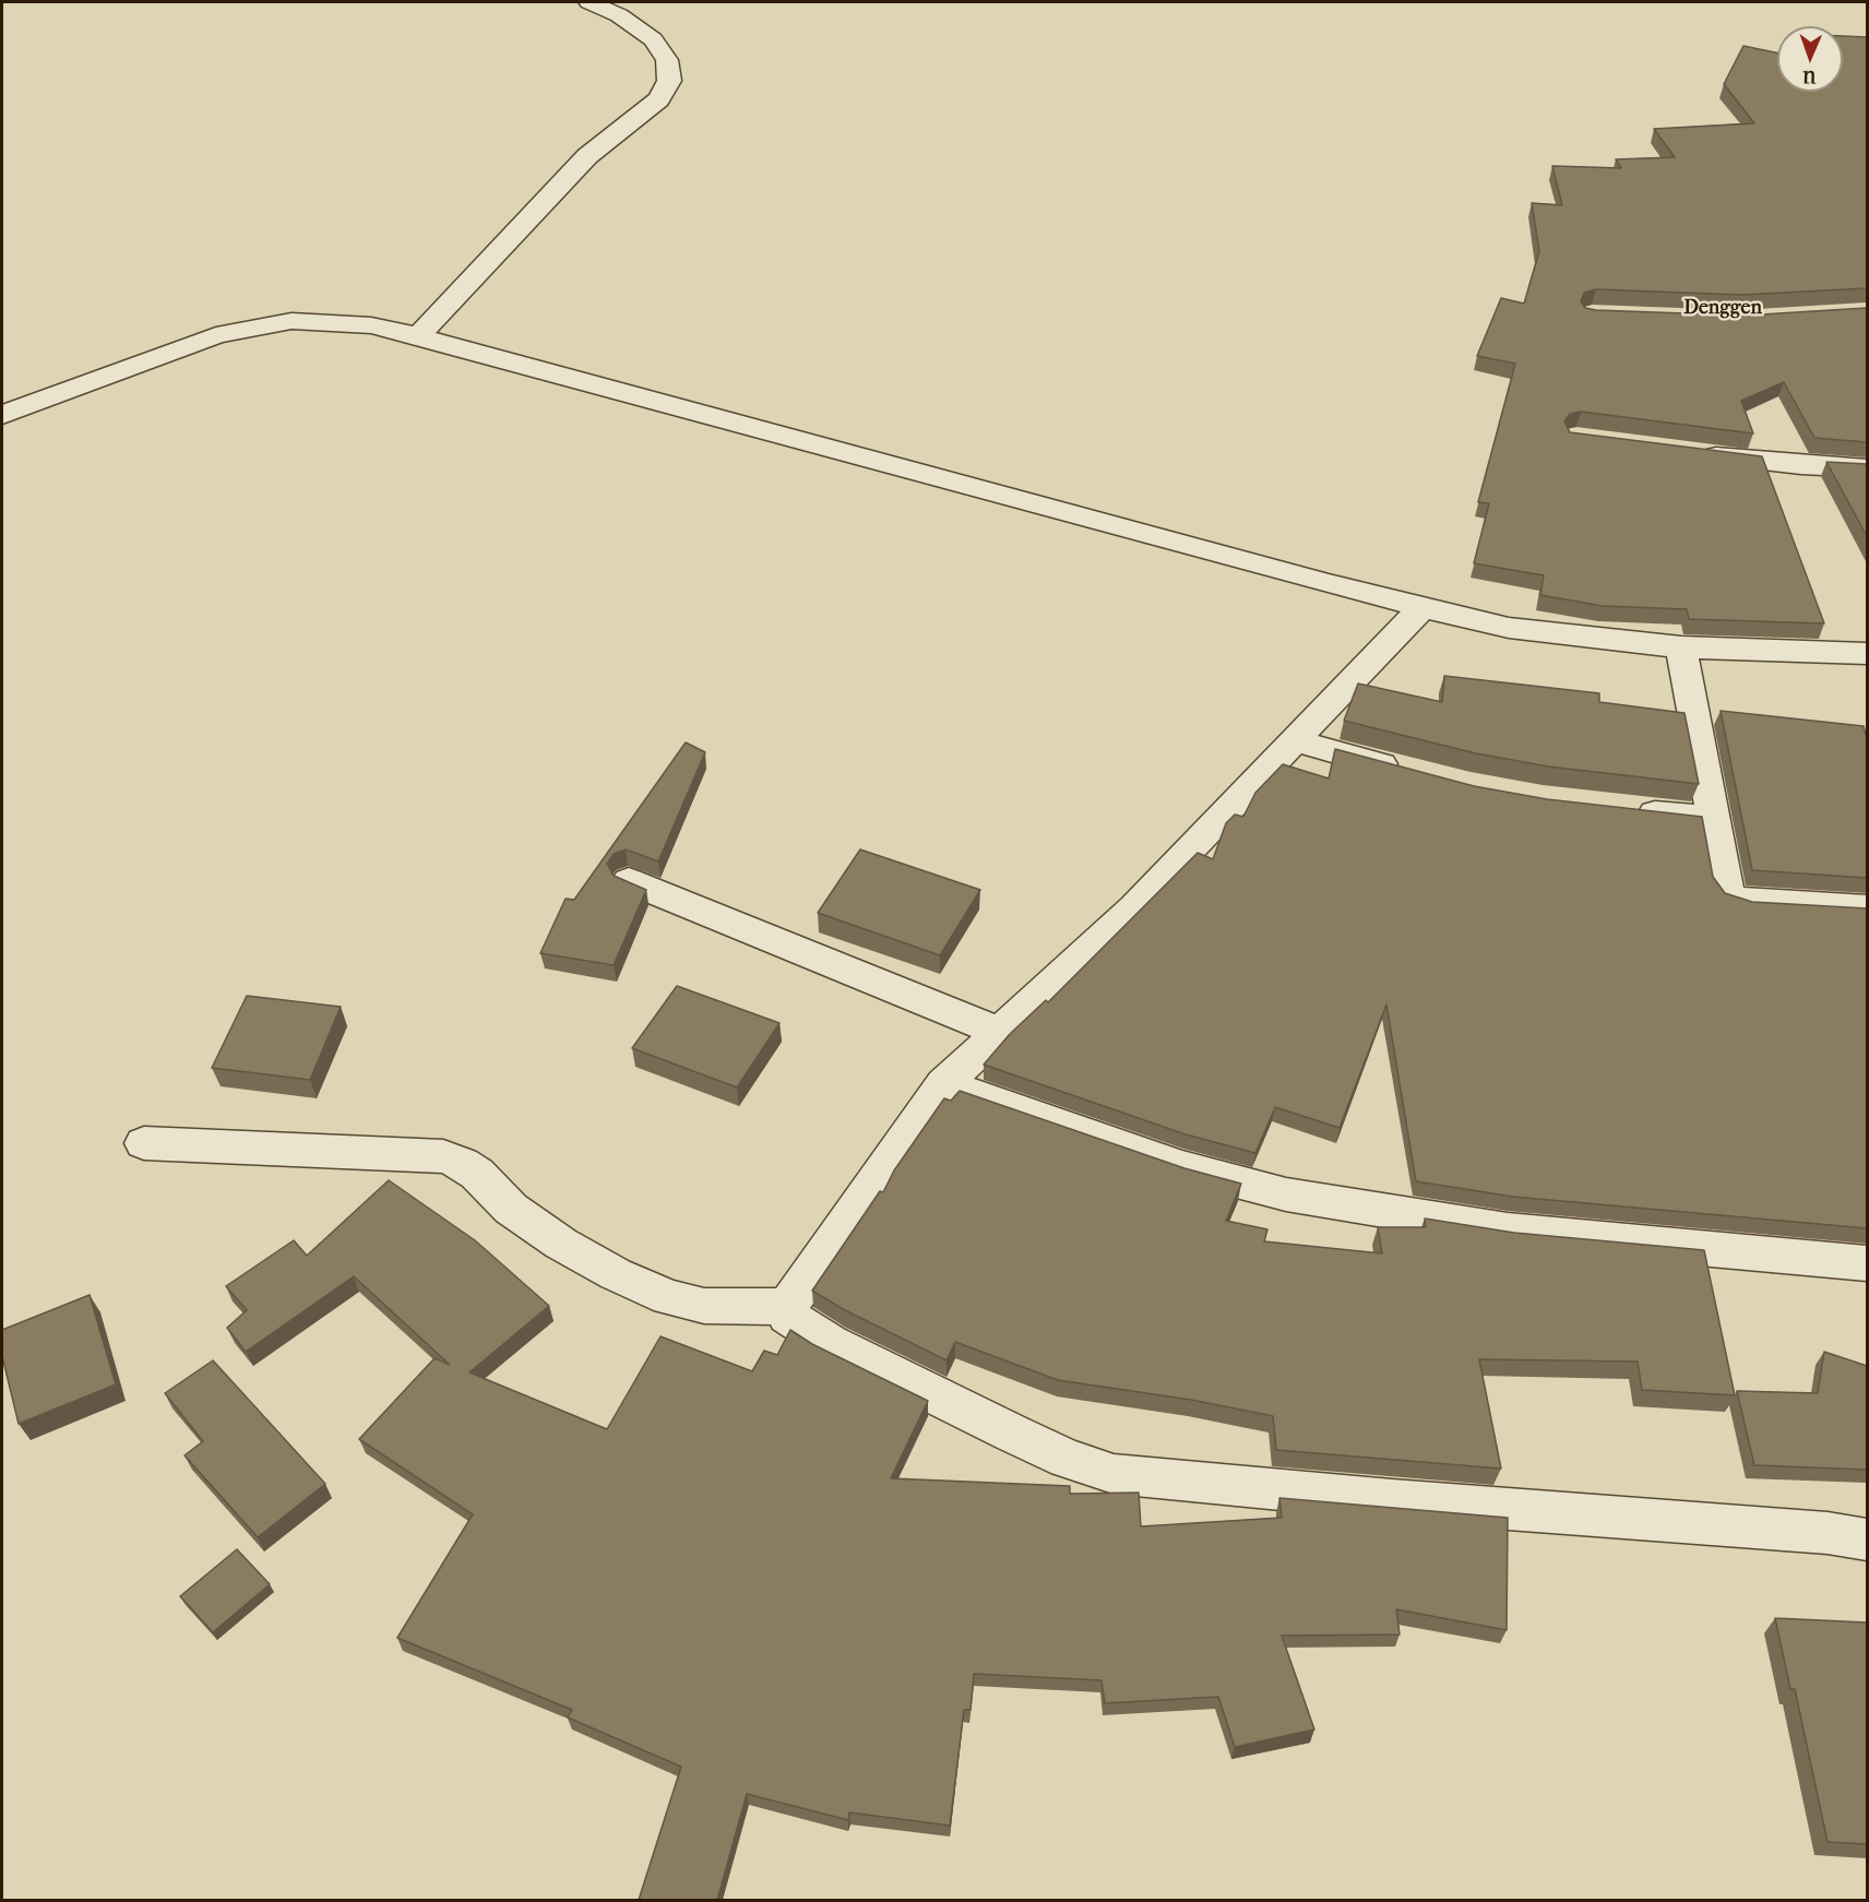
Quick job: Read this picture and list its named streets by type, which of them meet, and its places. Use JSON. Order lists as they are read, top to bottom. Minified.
{"districts":["Denggen"],"north":"bottom"}
